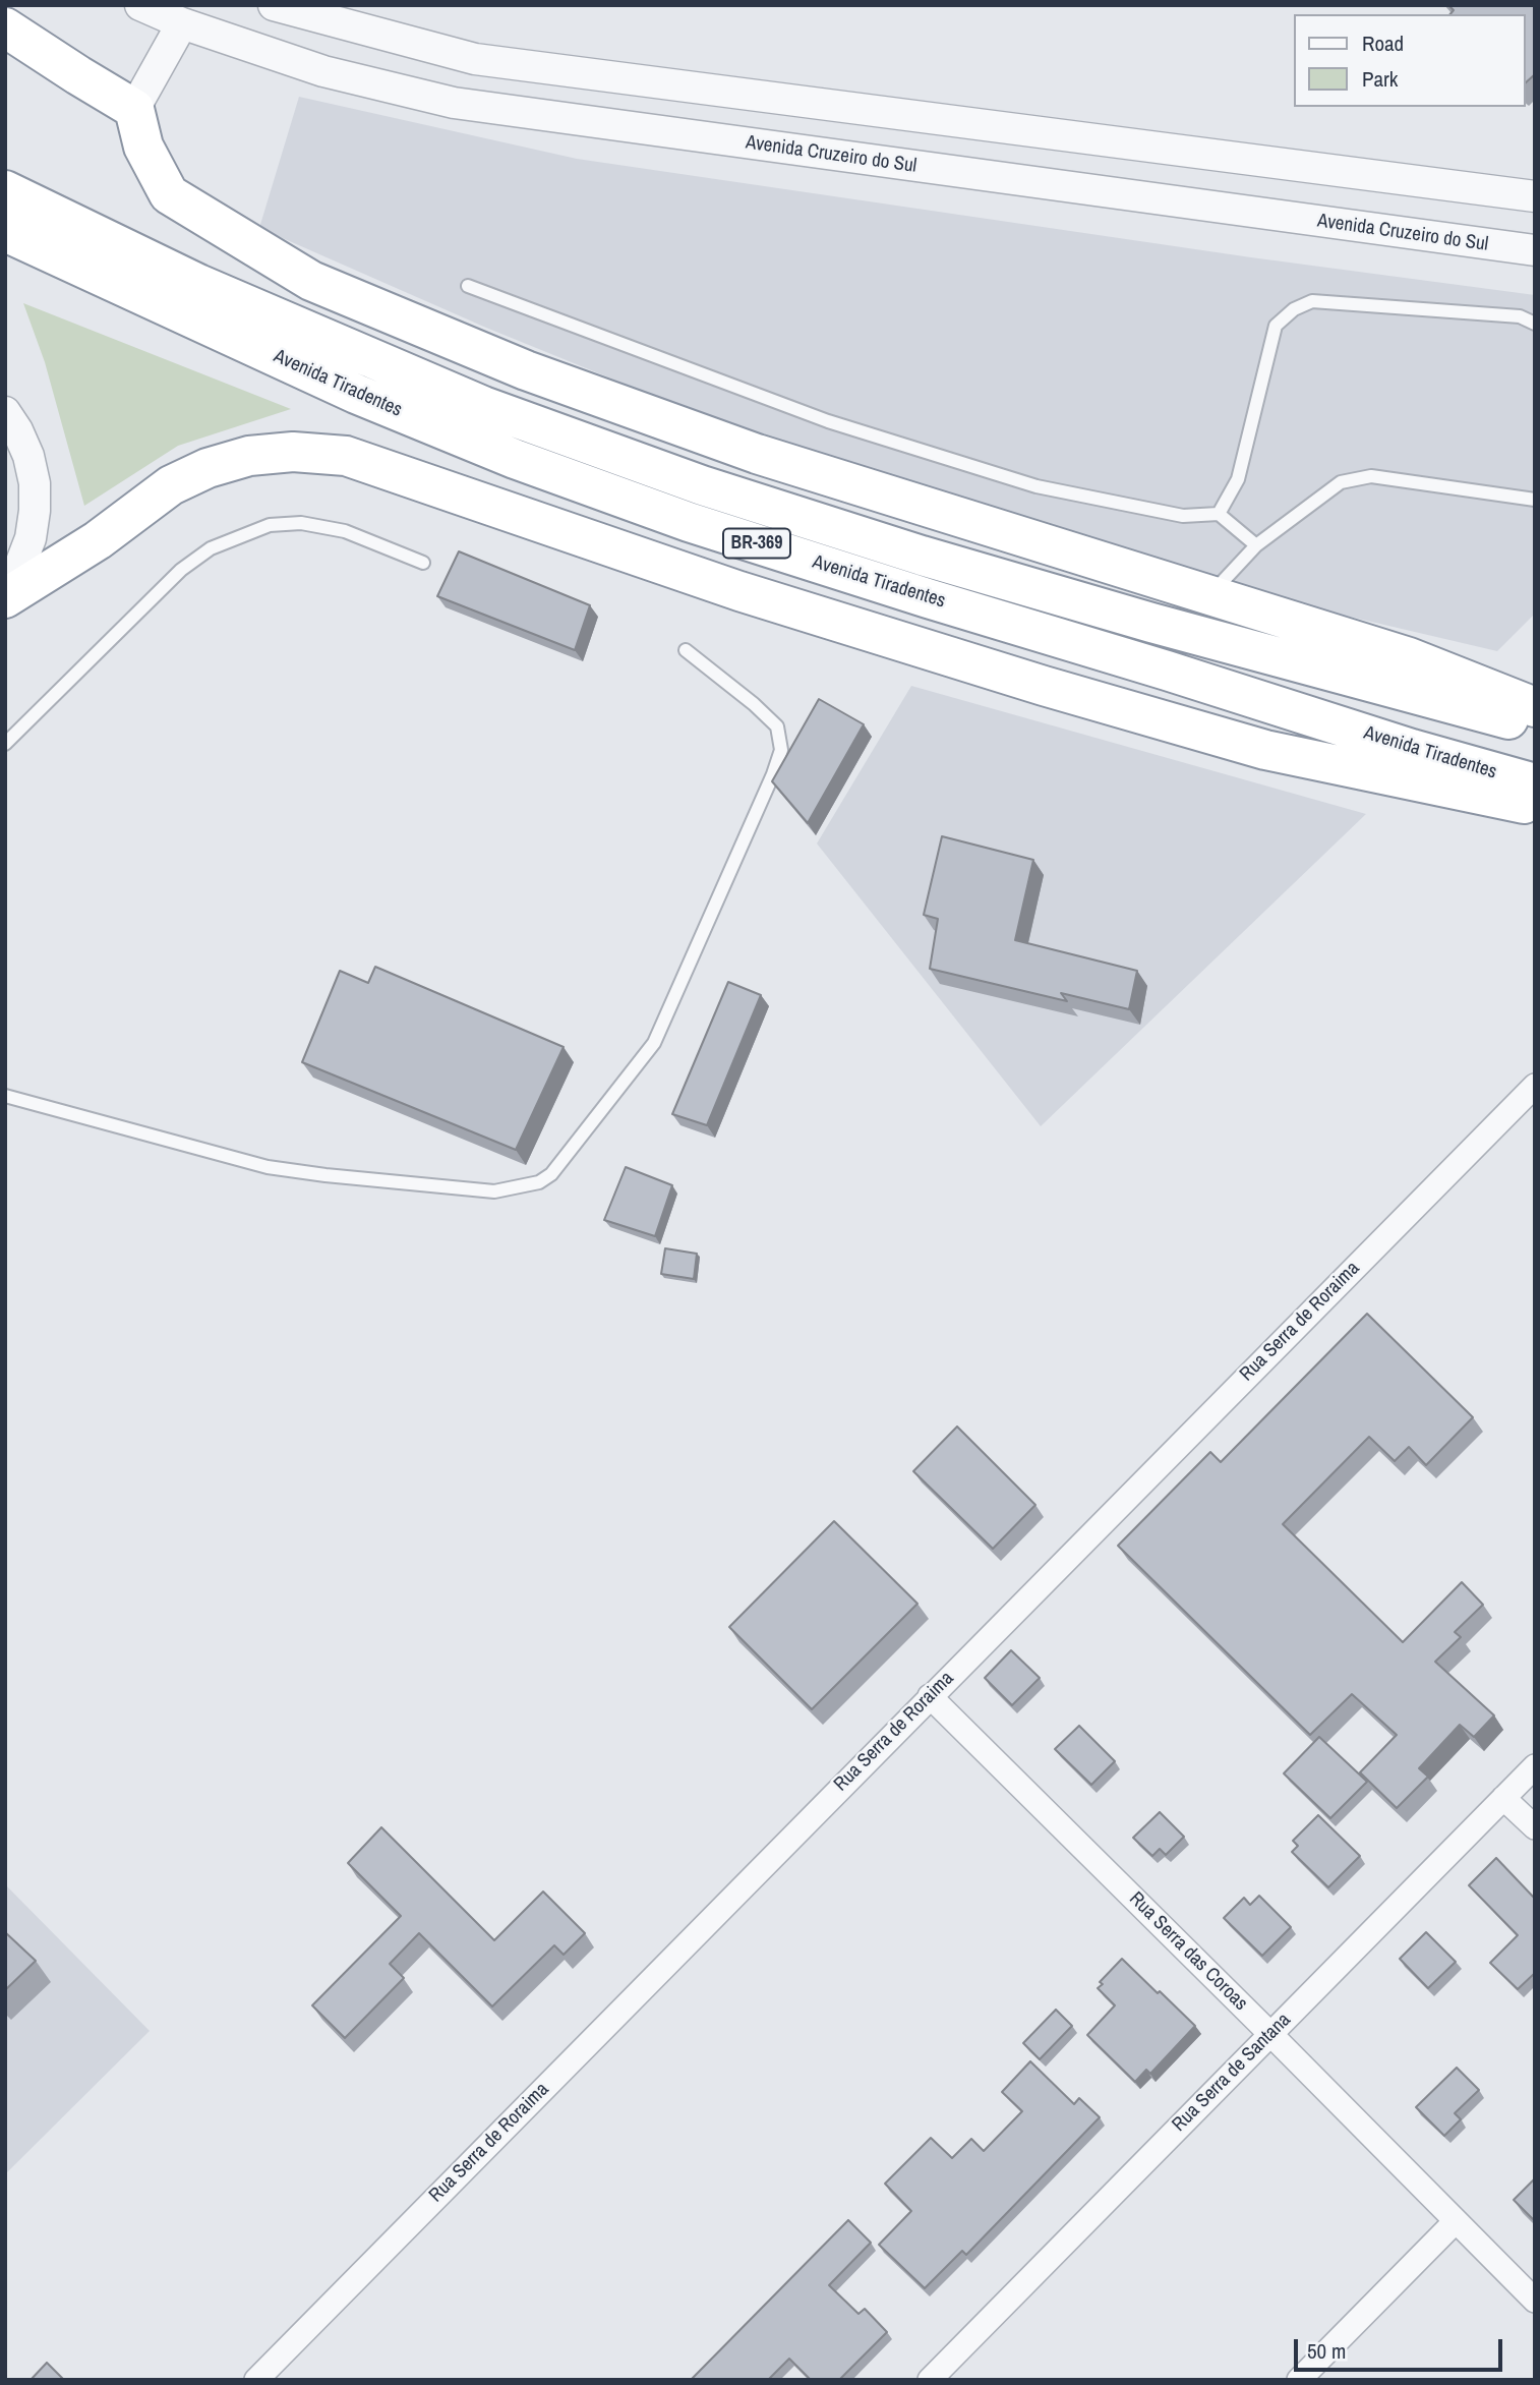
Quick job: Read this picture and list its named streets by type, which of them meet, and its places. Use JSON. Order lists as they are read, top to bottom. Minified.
{"streets":{"highway":["Avenida Tiradentes","BR-369"],"street":["Avenida Cruzeiro do Sul","Rua Serra de Roraima","Rua Serra das Coroas","Rua Serra de Santana"]},"crossings":[["Rua Serra de Roraima","Rua Serra das Coroas"],["Rua Serra das Coroas","Rua Serra de Santana"]],"legend":["Road","Park"],"scale_bar":"50 m"}
